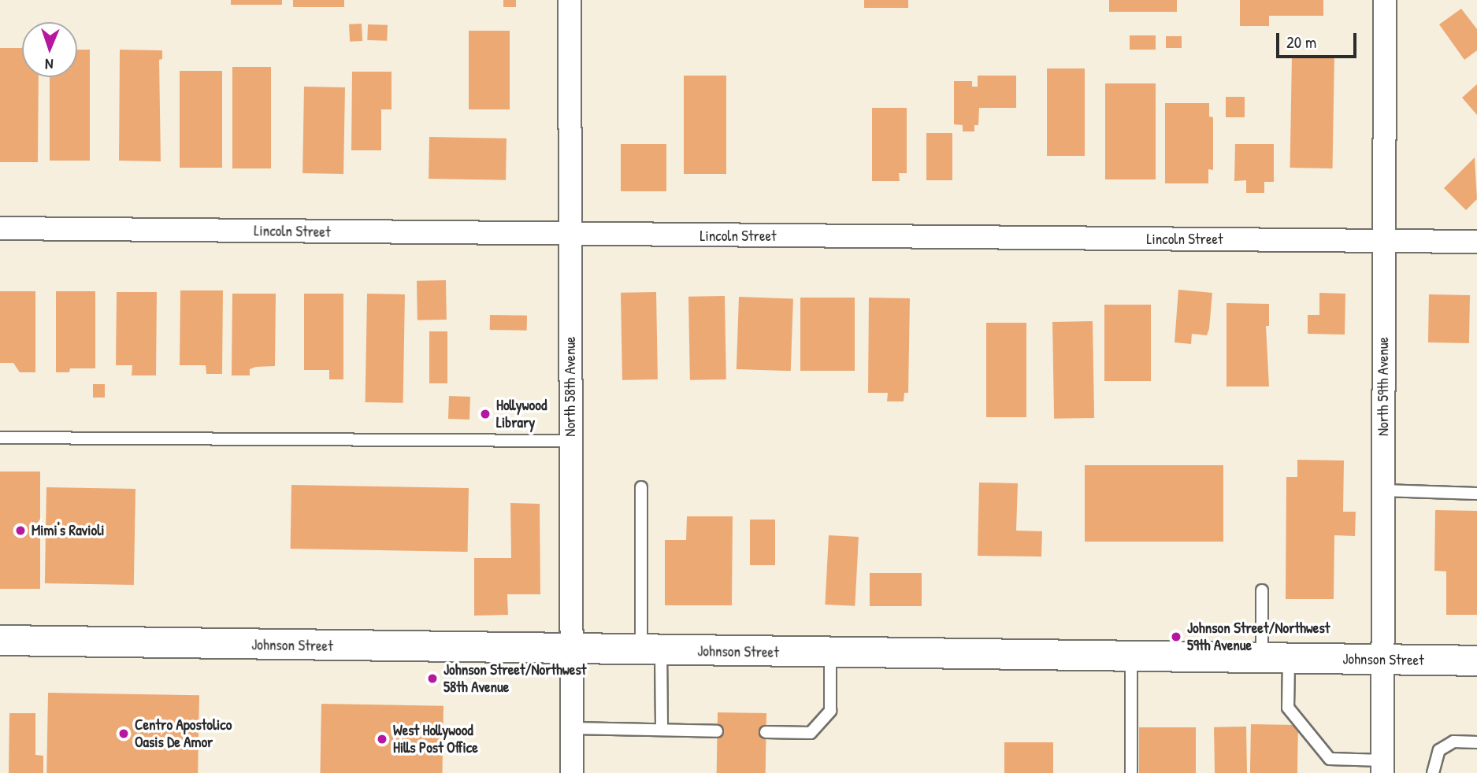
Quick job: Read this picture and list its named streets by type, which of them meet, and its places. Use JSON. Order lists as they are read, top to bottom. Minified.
{"streets":{"street":["Lincoln Street","North 58th Avenue","North 59th Avenue","Johnson Street"]},"crossings":[["Lincoln Street","North 58th Avenue"],["Lincoln Street","North 59th Avenue"],["North 58th Avenue","Johnson Street"],["North 59th Avenue","Johnson Street"]],"places":["Hollywood Library","Mimi's Ravioli","Johnson Street/Northwest 59th Avenue","Johnson Street/Northwest 58th Avenue","Centro Apostolico Oasis De Amor","West Hollywood Hills Post Office"],"scale_bar":"20 m","north":"bottom"}
